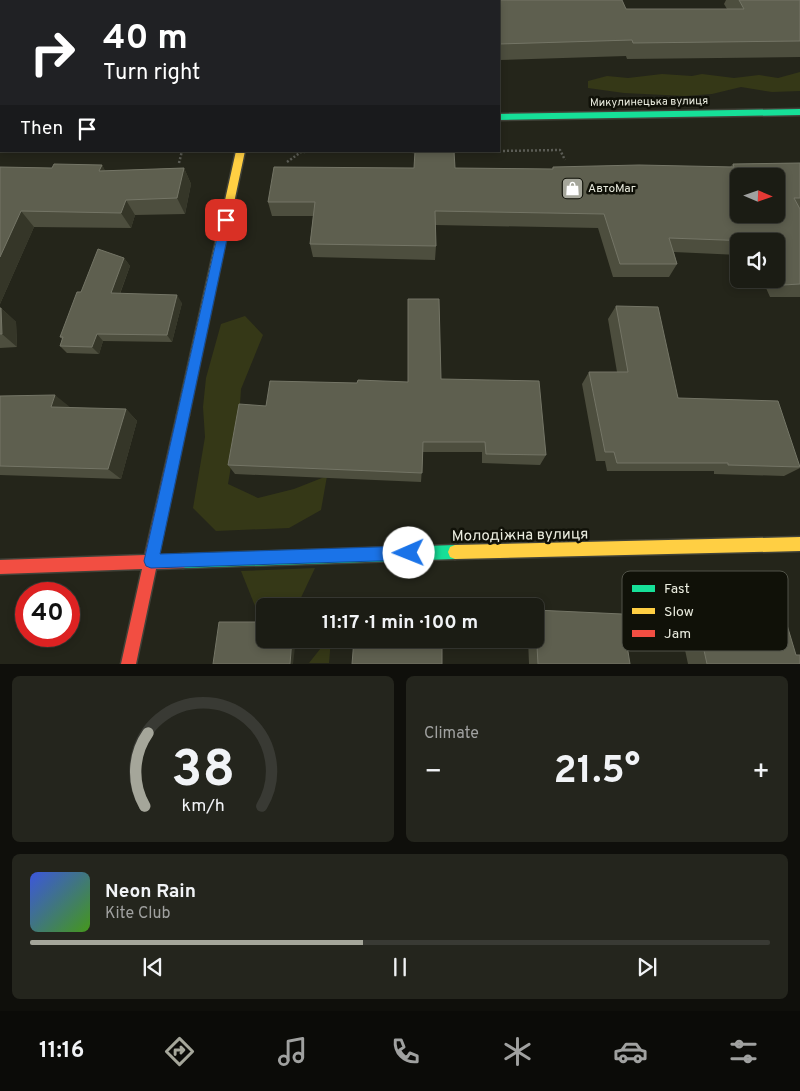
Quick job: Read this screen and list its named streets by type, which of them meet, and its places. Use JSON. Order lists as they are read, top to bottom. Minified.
{"streets":{"main road":["Микулинецька вулиця","Молодіжна вулиця"]},"places":{"shop":["АвтоМаг"]},"legend":["Fast","Slow","Jam"],"north":"right","page":{"turn":["40 m","Turn right"],"then":"Then","limit":"40","trip":"11:17 · 1 min · 100 m","tile":"Climate","heat":["−","21.5°","+"],"song":["Neon Rain","Kite Club"],"tabs":"11:16","gauge":["38","km/h"]}}
